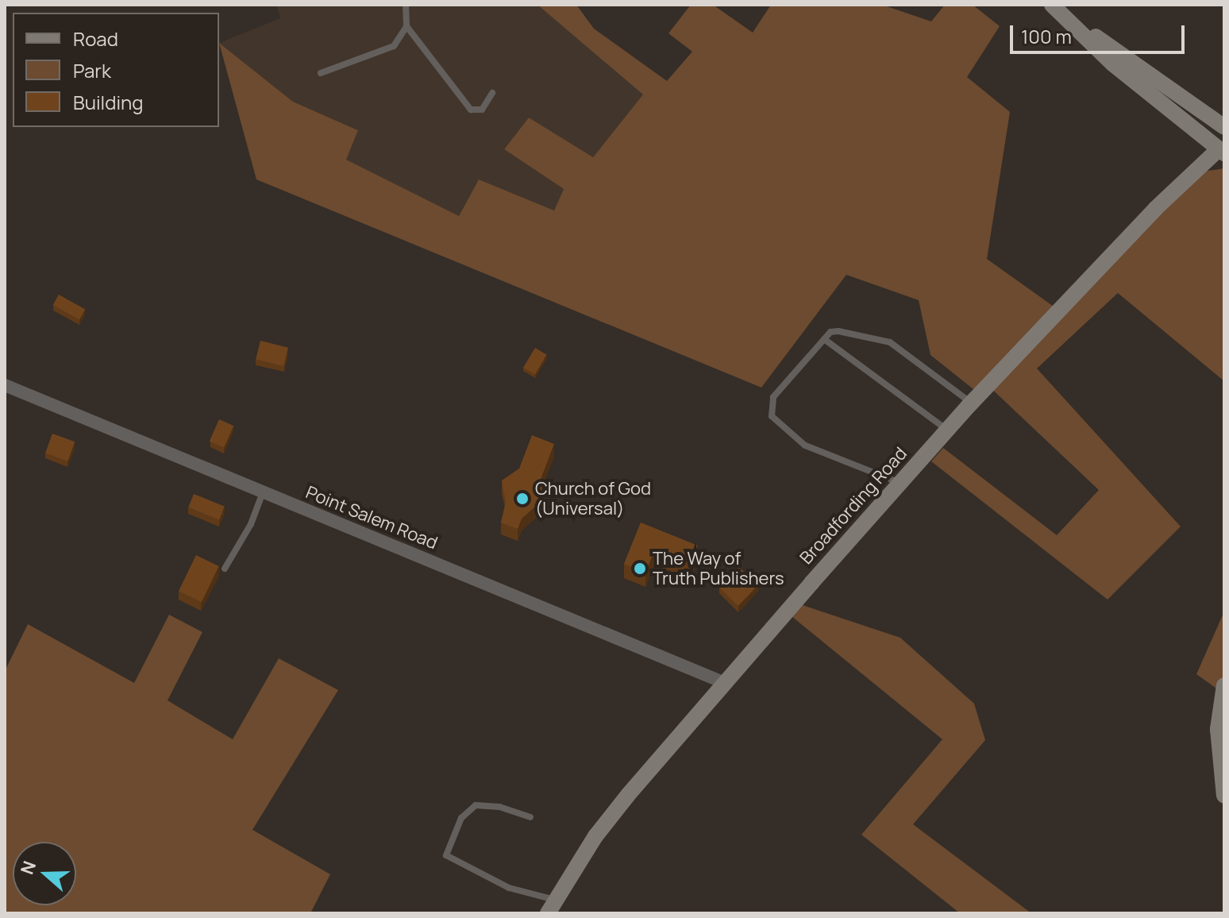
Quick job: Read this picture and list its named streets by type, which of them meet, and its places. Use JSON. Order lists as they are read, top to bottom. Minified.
{"streets":{"street":["Broadfording Road","Point Salem Road"]},"crossings":[["Broadfording Road","Point Salem Road"]],"places":["Church of God (Universal)","The Way of Truth Publishers"],"legend":["Road","Park","Building"],"scale_bar":"100 m","north":"left"}
